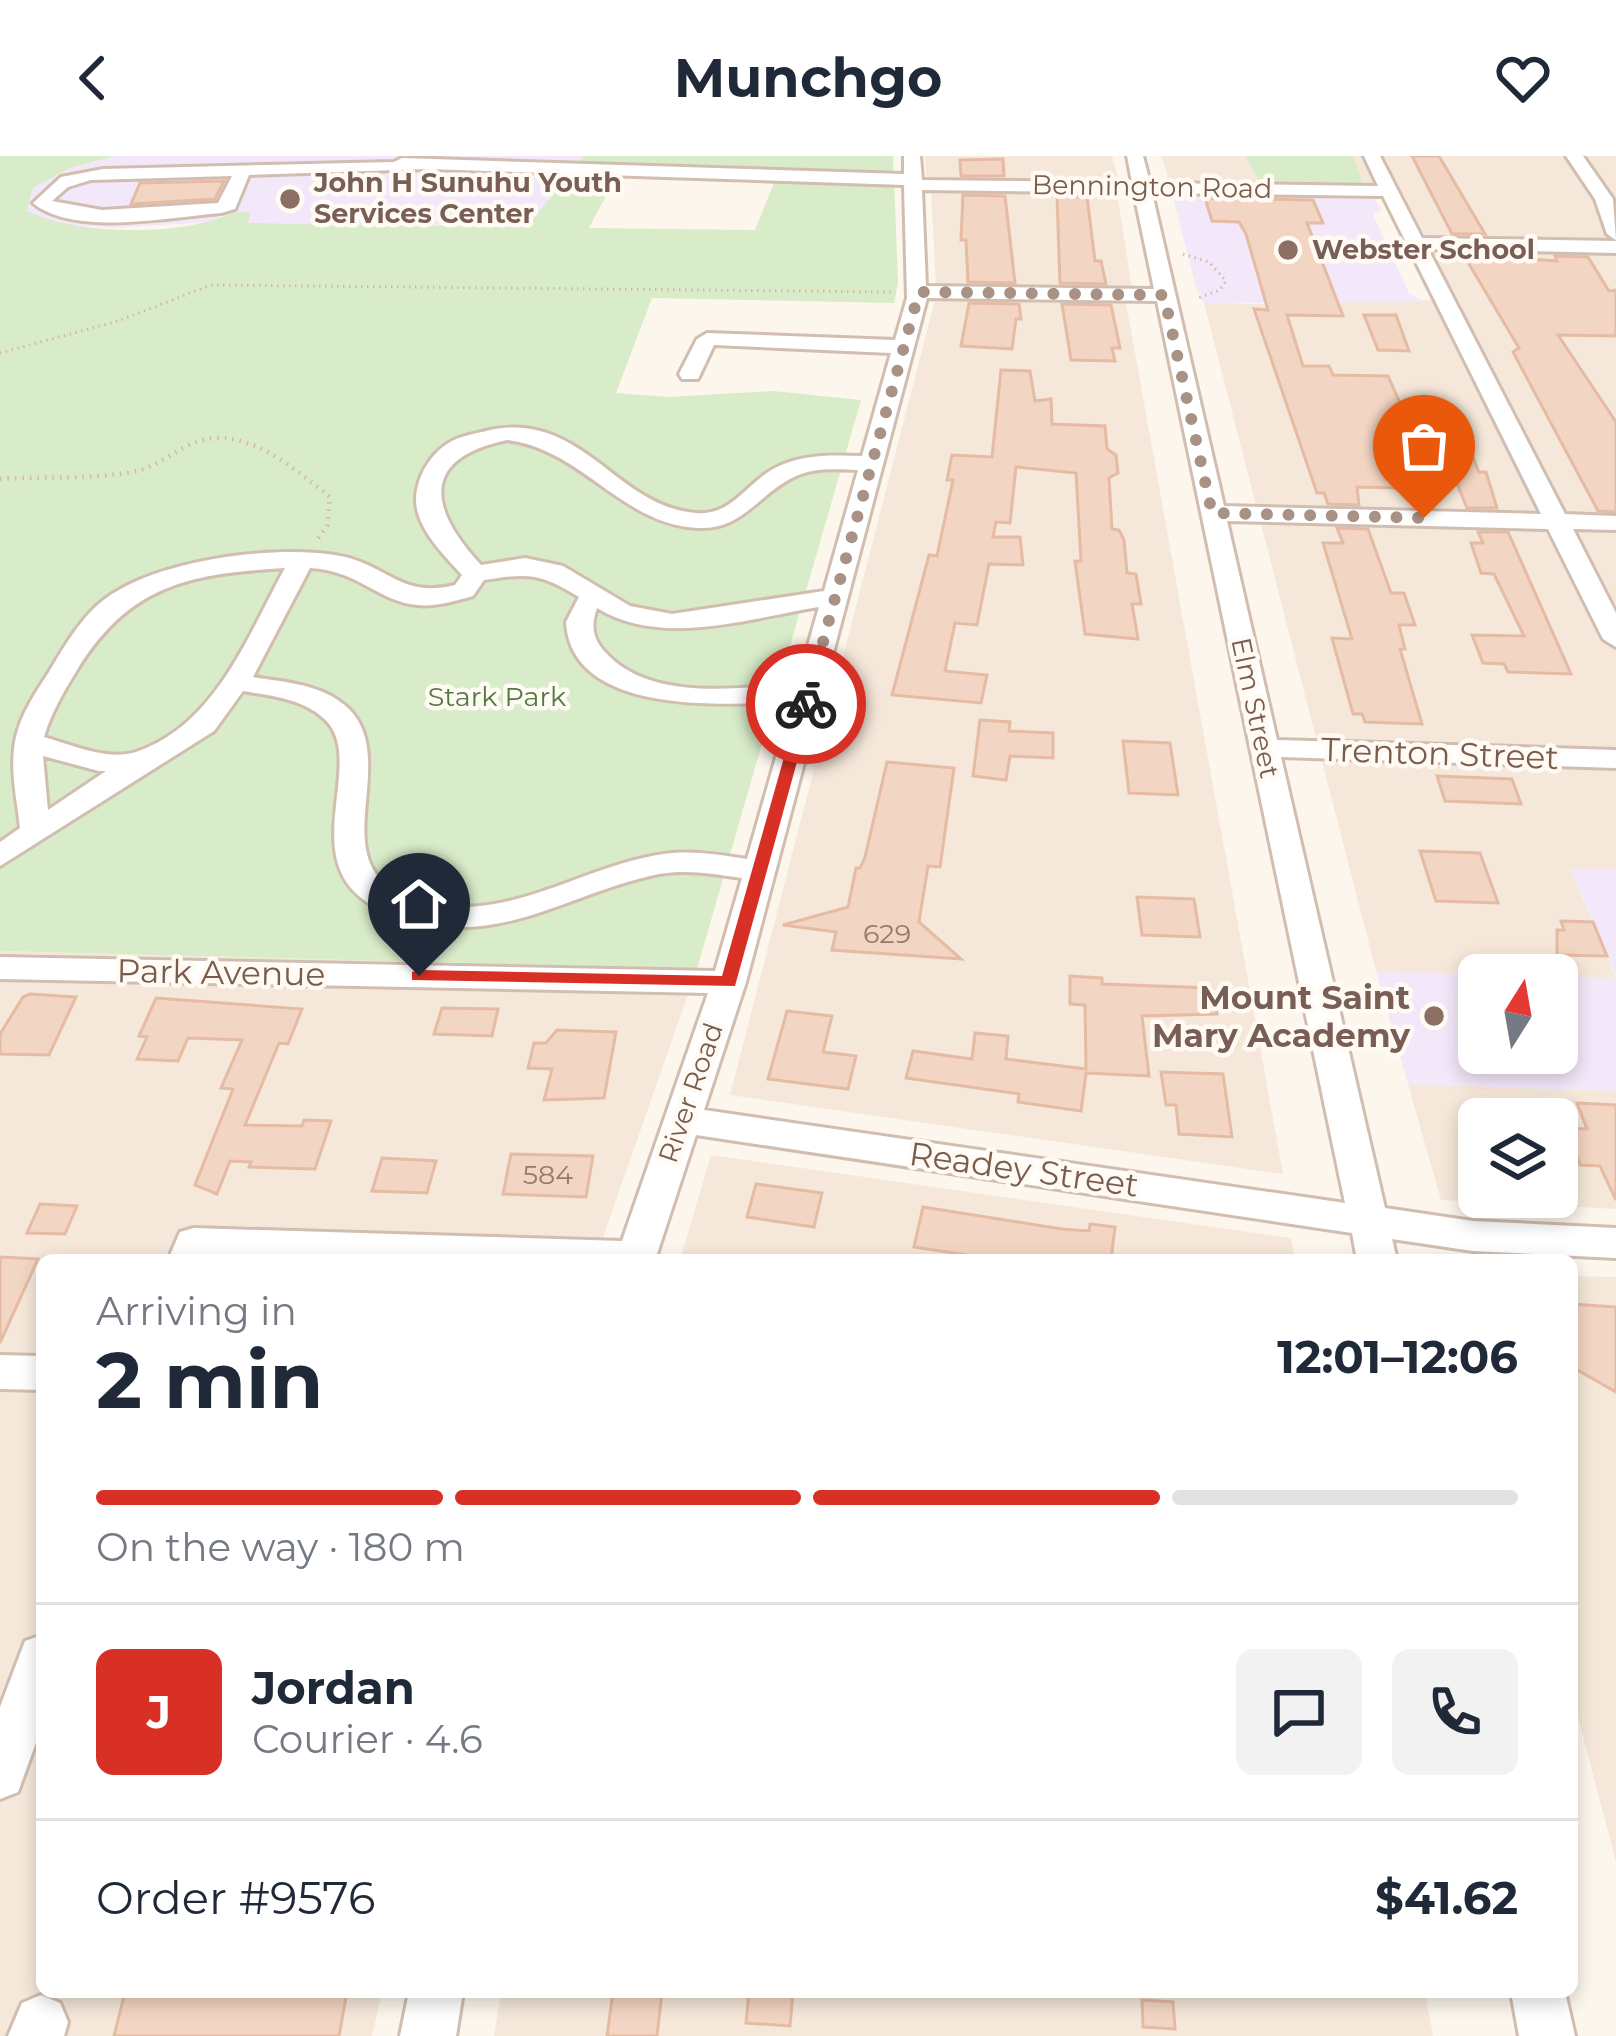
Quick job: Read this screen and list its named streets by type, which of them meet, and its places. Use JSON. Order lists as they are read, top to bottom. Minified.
{"streets":{"street":["Bennington Road","Elm Street","Trenton Street","Park Avenue","River Road","Readey Street"]},"crossings":[["Bennington Road","Elm Street"],["Bennington Road","River Road"],["Elm Street","Trenton Street"],["Elm Street","Readey Street"],["Park Avenue","River Road"],["River Road","Readey Street"]],"parks":["Stark Park"],"places":["John H Sunuhu Youth Services Center","Webster School","Mount Saint Mary Academy"],"house_numbers":["629","584"],"north":"top","page":{"header":"Munchgo","heading":["2 min","Arriving in","12:01–12:06"],"panel":["Jordan","Courier · 4.6","Order #9576","$41.62"],"bar":"On the way · 180 m","round":"J"}}
